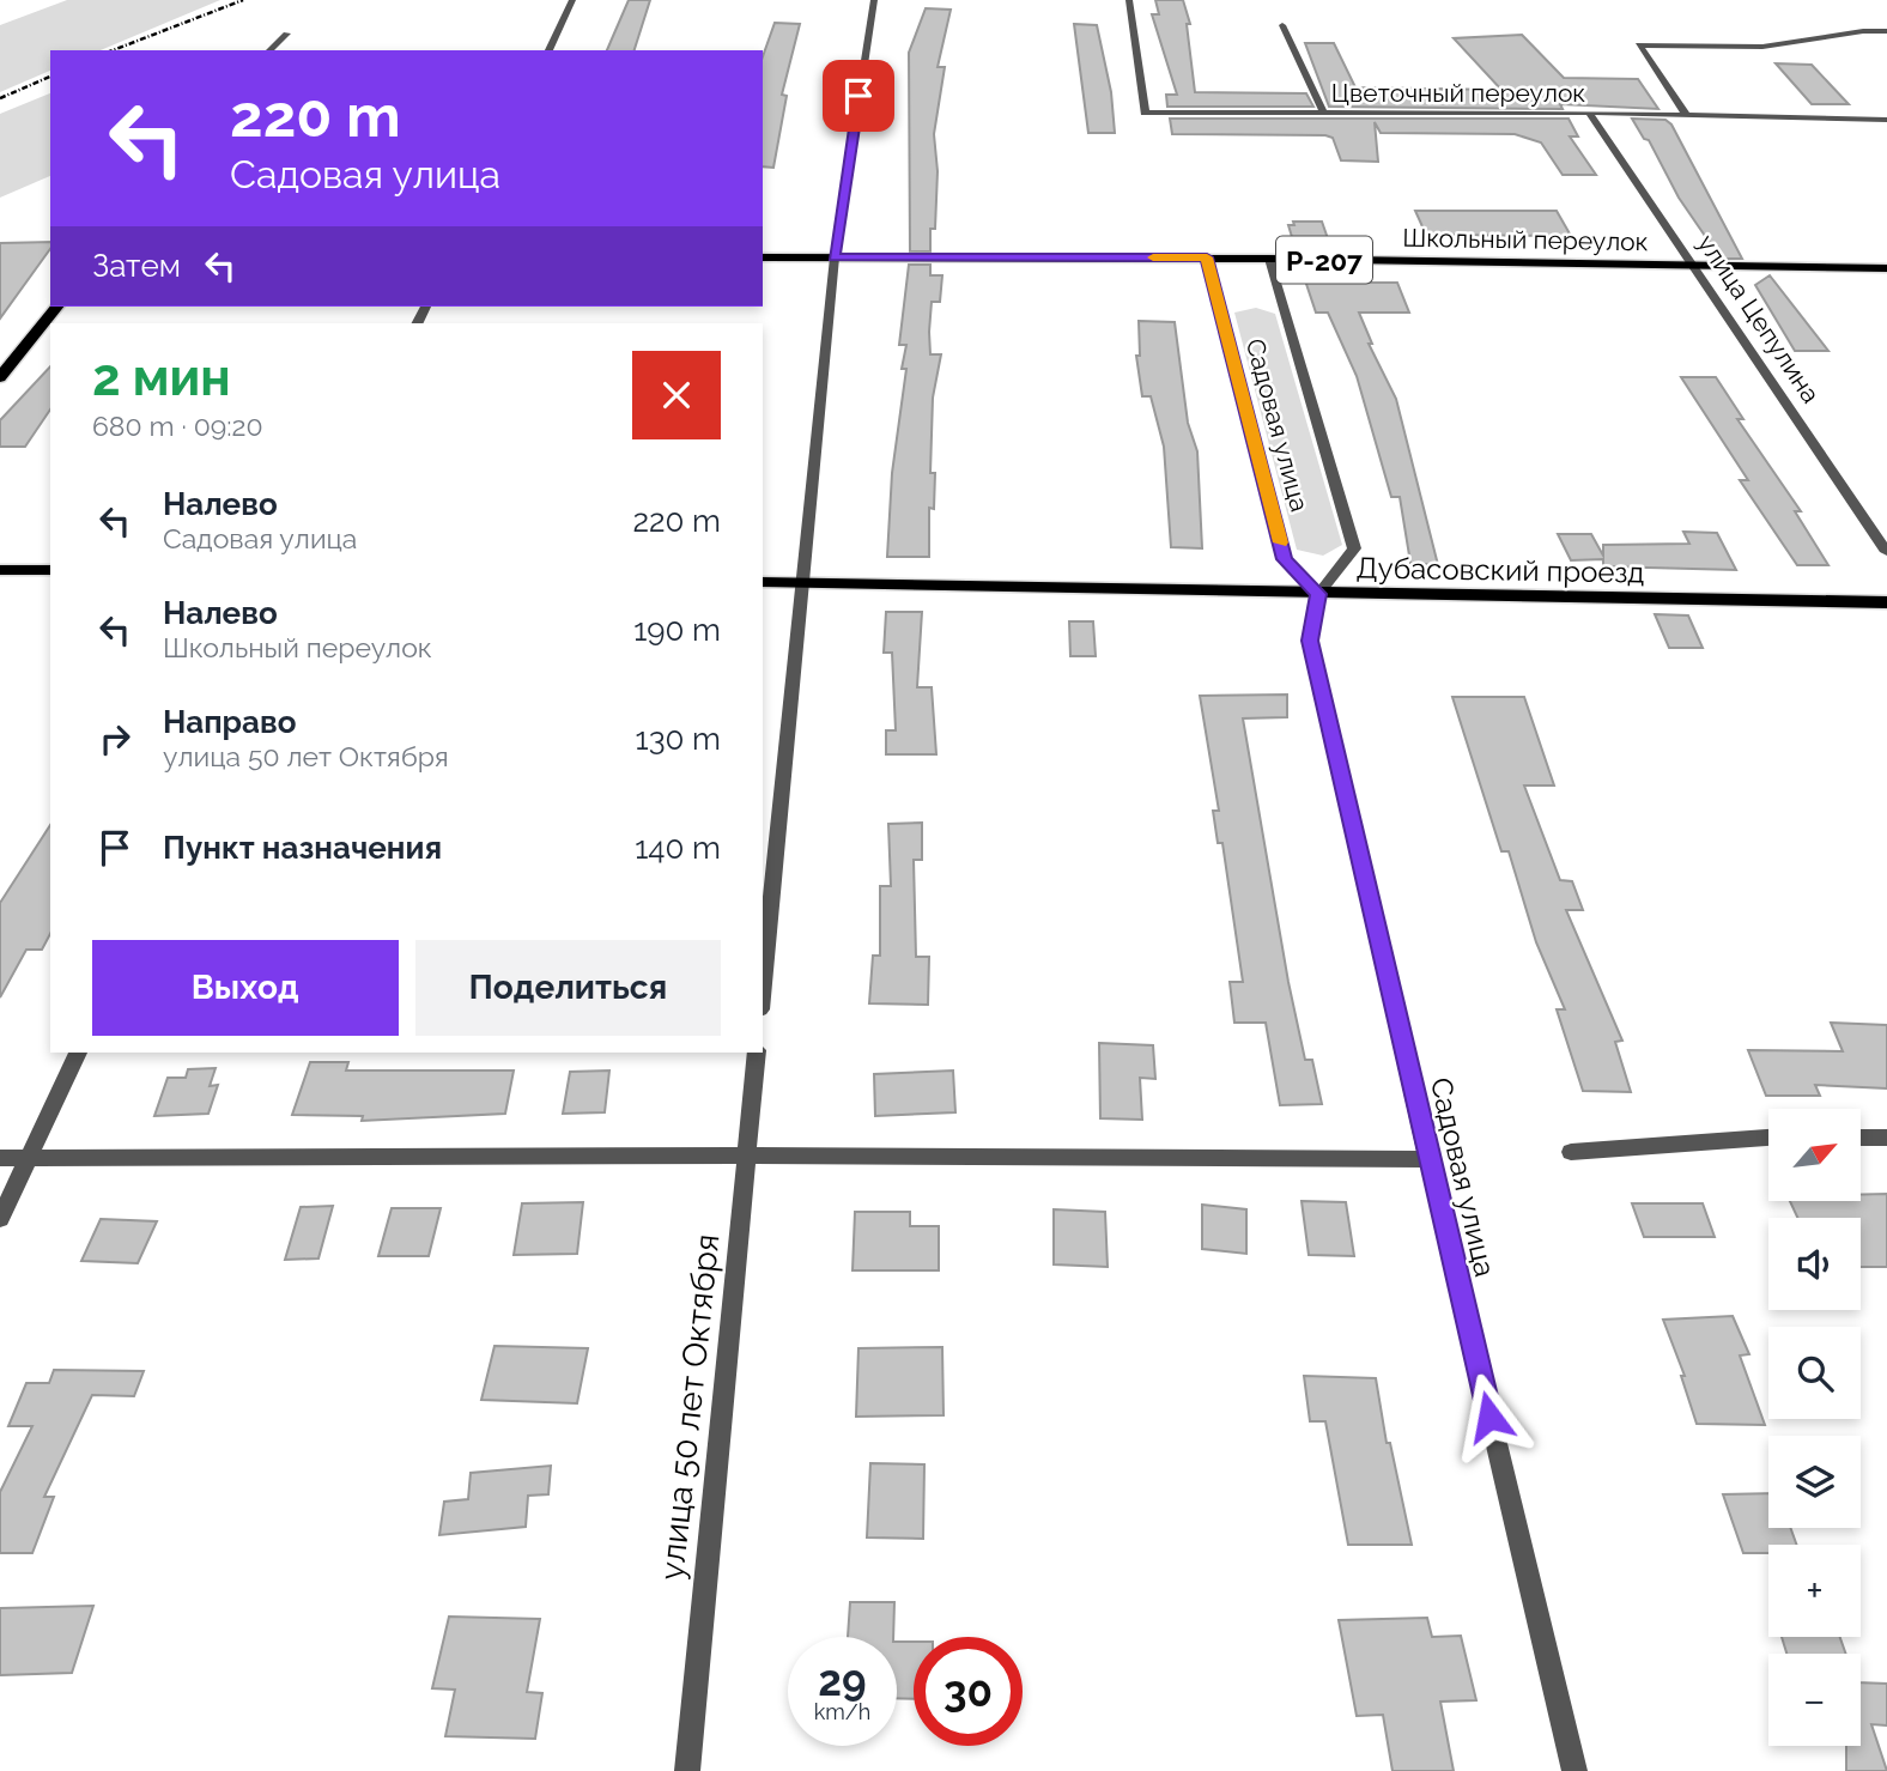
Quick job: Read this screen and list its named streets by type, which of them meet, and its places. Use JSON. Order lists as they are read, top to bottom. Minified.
{"streets":{"main road":["Школьный переулок","Р-207","Дубасовский проезд"],"street":["Цветочный переулок","улица Цепулина","Садовая улица","улица 50 лет Октября"]},"crossings":[["Цветочный переулок","улица Цепулина"],["Школьный переулок","улица Цепулина"],["Школьный переулок","Садовая улица"],["Садовая улица","Дубасовский проезд"]],"north":"top right","page":{"turn":["220 m","Садовая улица"],"then":"Затем","heading":["2 мин","680 m · 09:20"],"list":[{"name":"Налево","note":"Садовая улица","value":"220 m"},{"name":"Налево","note":"Школьный переулок","value":"190 m"},{"name":"Направо","note":"улица 50 лет Октября","value":"130 m"},{"name":"Пункт назначения","value":"140 m"}],"buttons":["Выход","Поделиться"],"map_buttons":["+","−"],"speed":"29 km/h","limit":"30"}}
